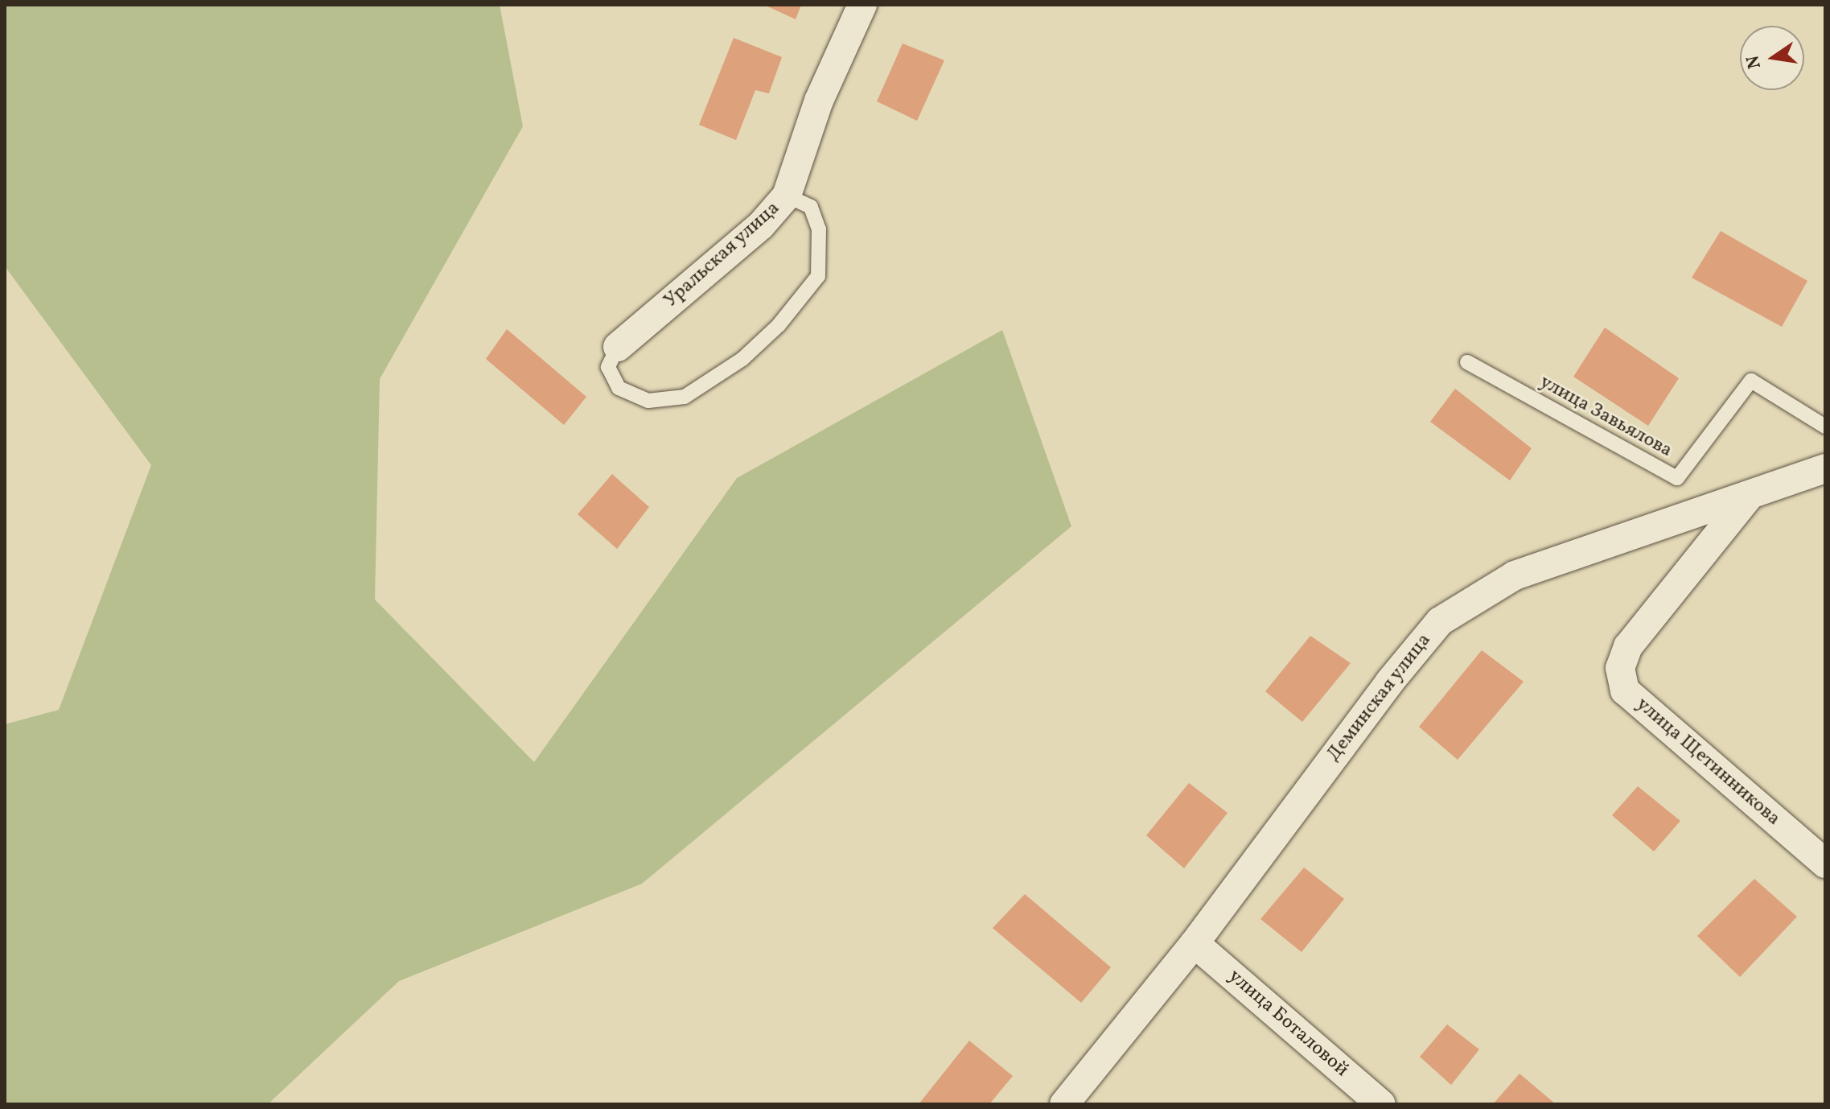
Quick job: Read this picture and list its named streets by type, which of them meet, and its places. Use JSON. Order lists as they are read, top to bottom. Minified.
{"streets":{"street":["Уральская улица","Деминская улица","улица Щетинникова","улица Боталовой"],"lane":["улица Завьялова"]},"crossings":[["Деминская улица","улица Щетинникова"],["Деминская улица","улица Боталовой"]],"north":"left"}
